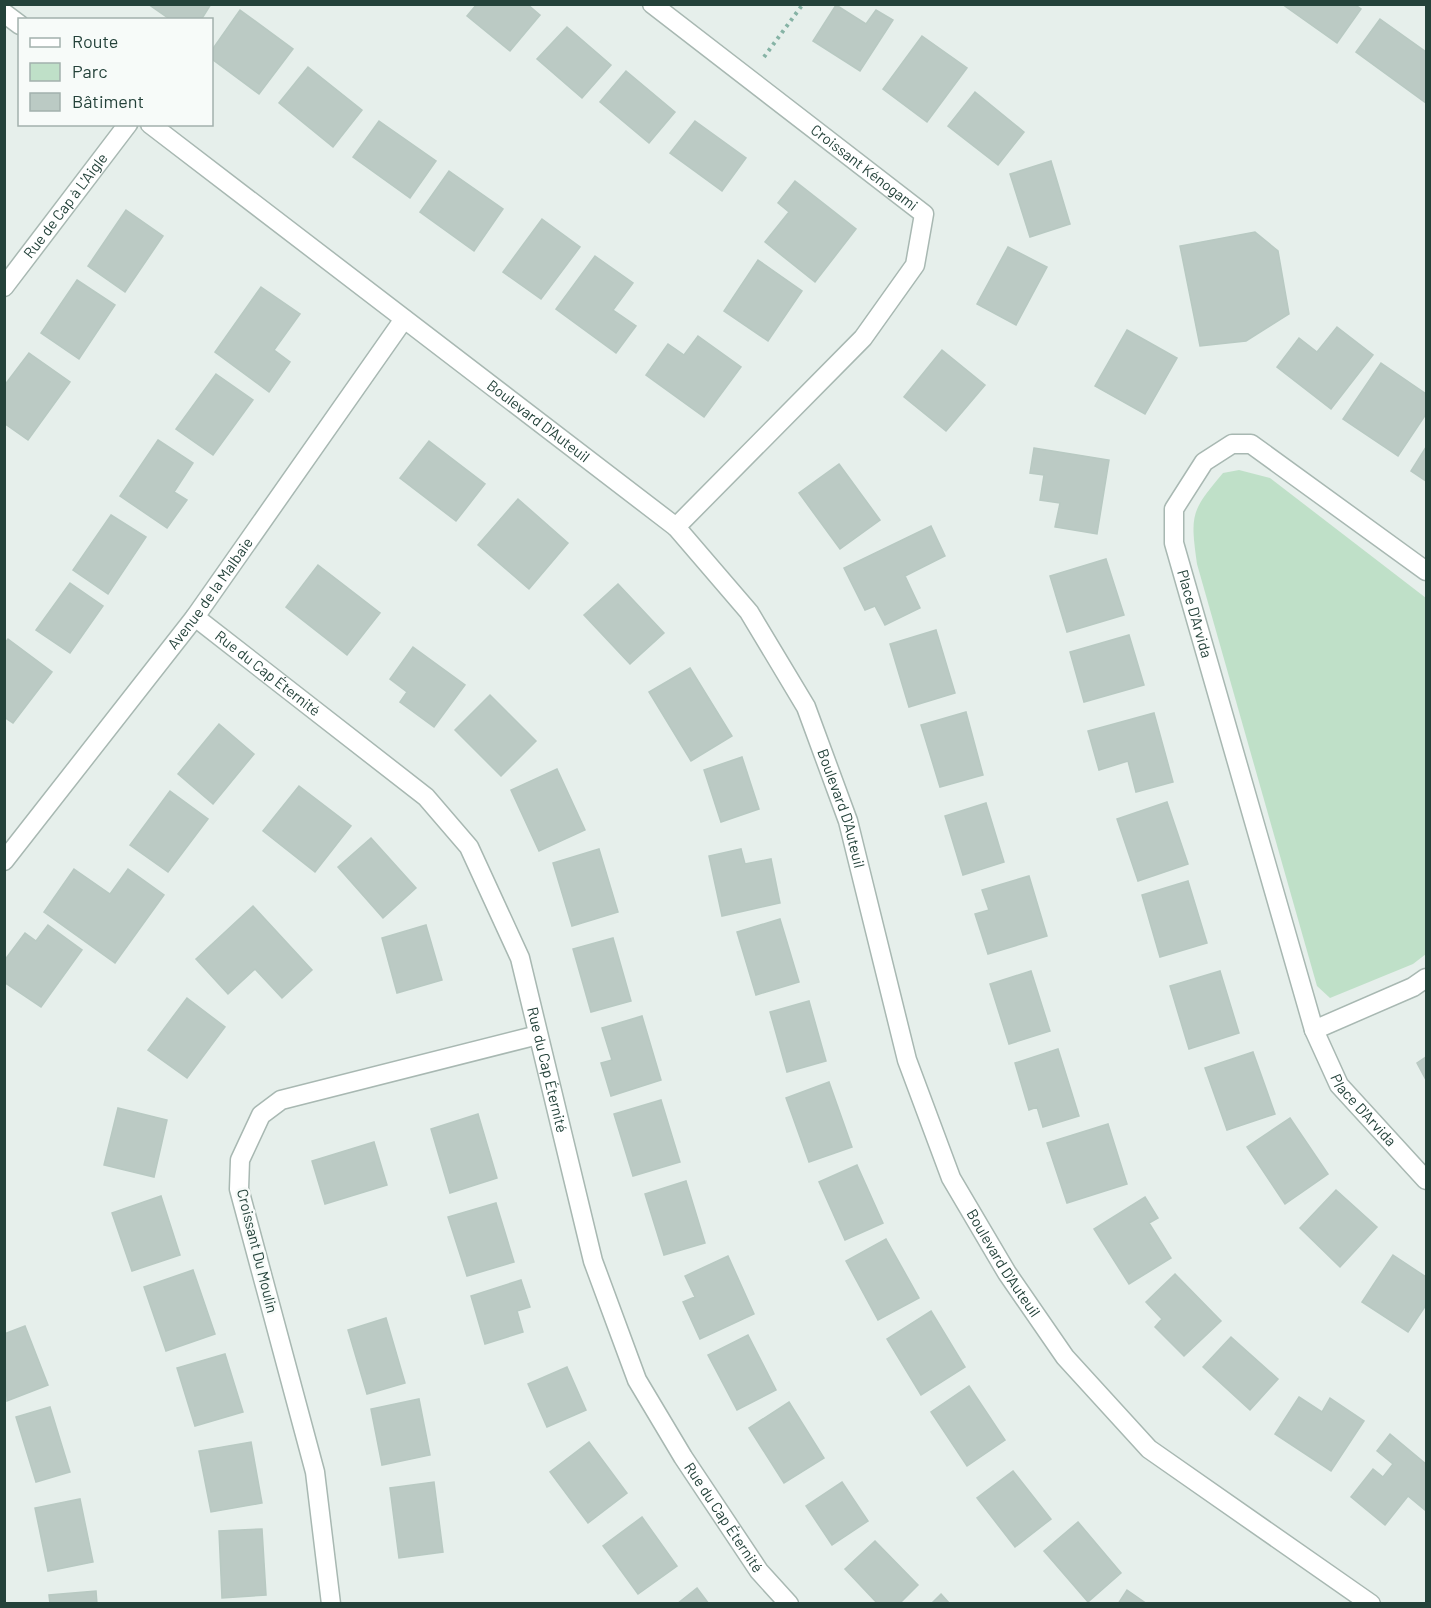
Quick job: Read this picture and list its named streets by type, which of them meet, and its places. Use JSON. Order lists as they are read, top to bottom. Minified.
{"streets":{"street":["Croissant Kénogami","Rue de Cap à L'Aigle","Boulevard D'Auteuil","Avenue de la Malbaie","Place D'Arvida","Rue du Cap Éternité","Croissant Du Moulin"]},"crossings":[["Croissant Kénogami","Boulevard D'Auteuil"],["Boulevard D'Auteuil","Avenue de la Malbaie"],["Avenue de la Malbaie","Rue du Cap Éternité"],["Rue du Cap Éternité","Croissant Du Moulin"]],"legend":["Route","Parc","Bâtiment"]}
